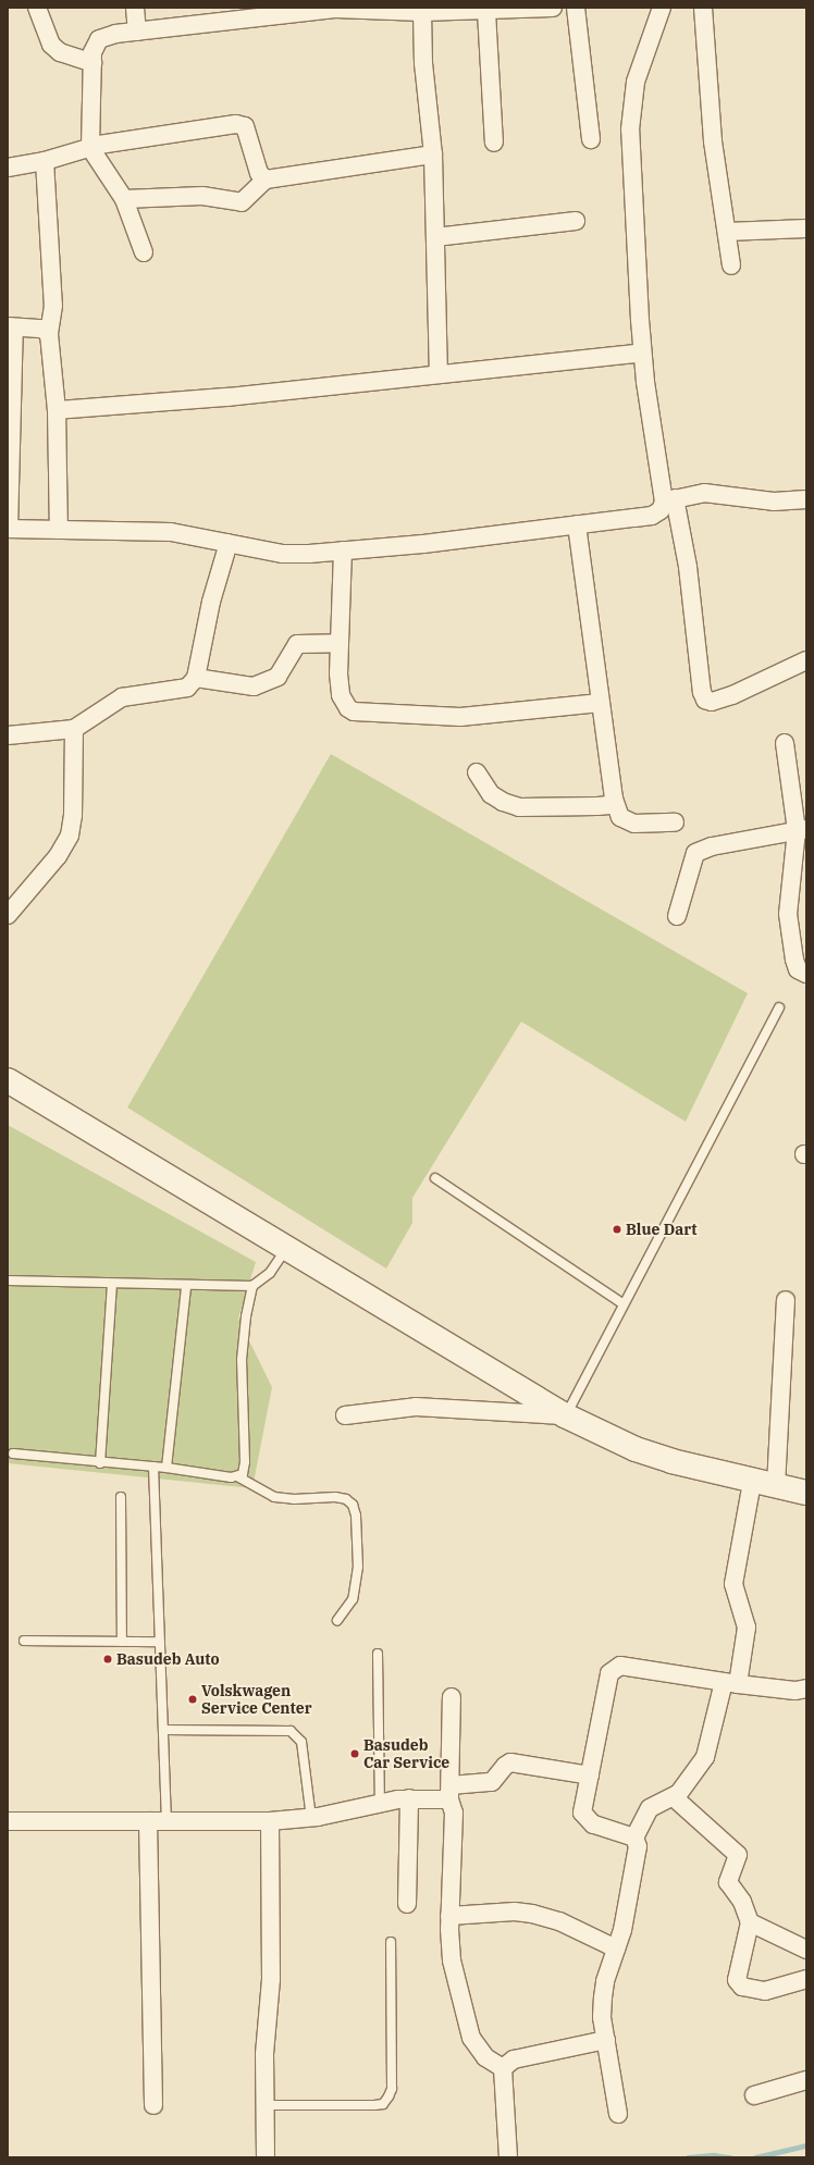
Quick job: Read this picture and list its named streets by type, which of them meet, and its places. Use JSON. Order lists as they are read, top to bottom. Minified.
{"places":["Blue Dart","Basudeb Auto","Volskwagen Service Center","Basudeb Car Service"]}
